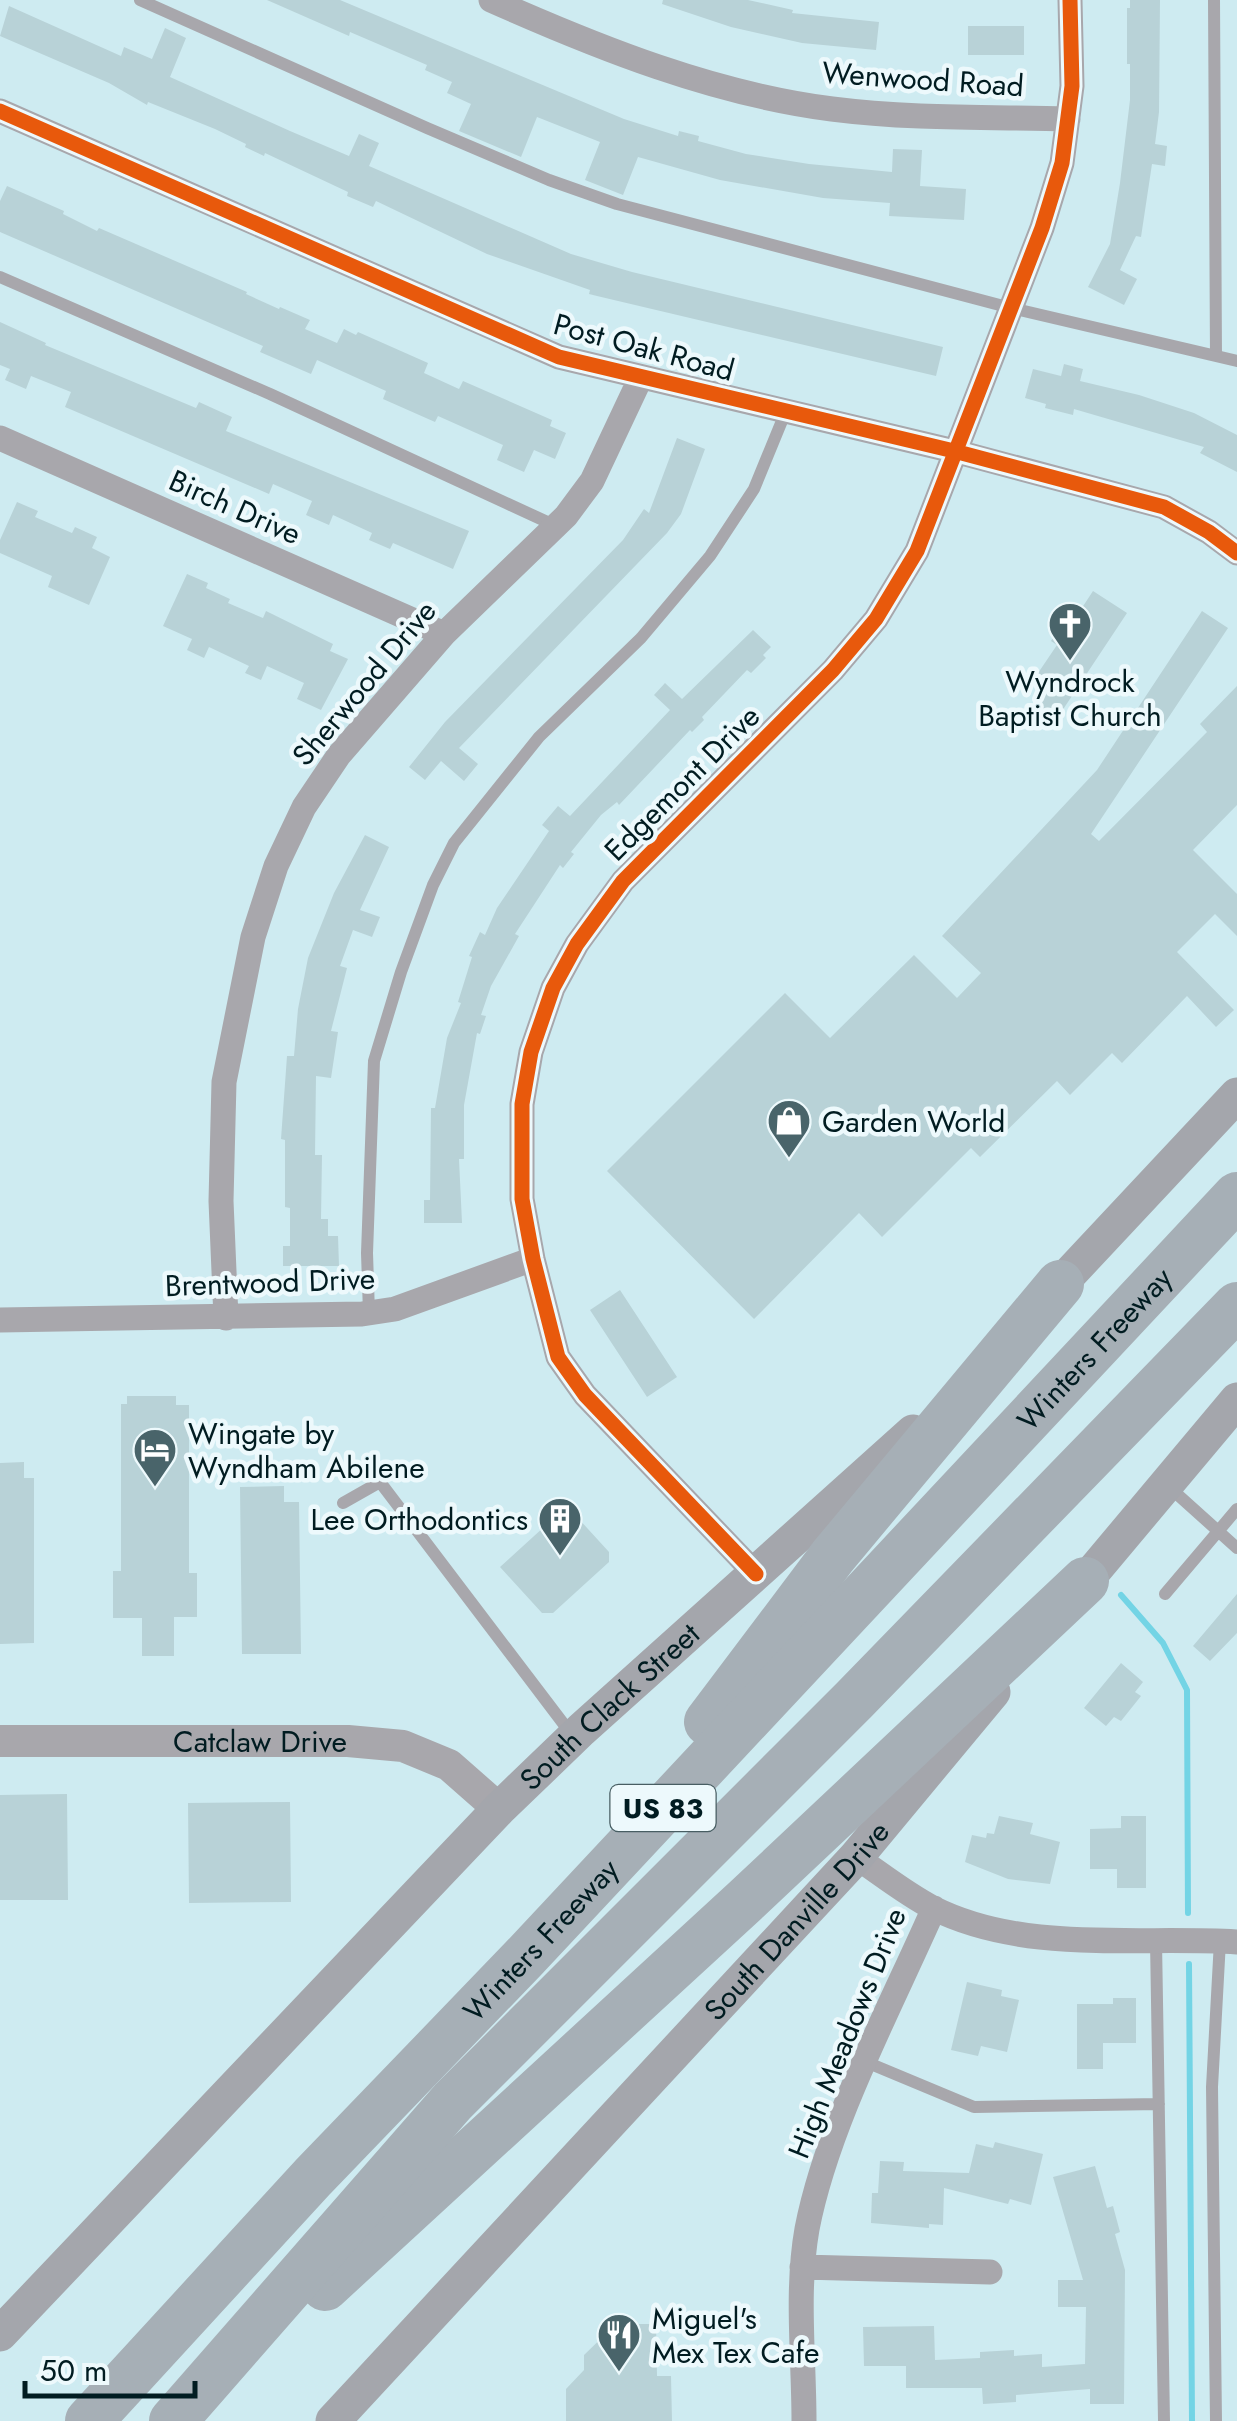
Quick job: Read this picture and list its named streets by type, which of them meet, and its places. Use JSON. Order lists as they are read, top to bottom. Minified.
{"streets":{"highway":["Winters Freeway","US 83"],"main road":["South Clack Street","South Danville Drive"],"street":["Wenwood Road","Post Oak Road","Birch Drive","Sherwood Drive","Edgemont Drive","Brentwood Drive","Catclaw Drive","High Meadows Drive"]},"crossings":[["Wenwood Road","Edgemont Drive"],["Post Oak Road","Sherwood Drive"],["Post Oak Road","Edgemont Drive"],["Birch Drive","Sherwood Drive"],["Sherwood Drive","Brentwood Drive"],["Edgemont Drive","Brentwood Drive"],["Edgemont Drive","South Clack Street"],["South Clack Street","Catclaw Drive"]],"places":{"church":["Wyndrock Baptist Church"],"shop":["Garden World"],"hotel":["Wingate by Wyndham Abilene"],"building":["Lee Orthodontics"],"restaurant":["Miguel's Mex Tex Cafe"]},"scale_bar":"50 m"}
